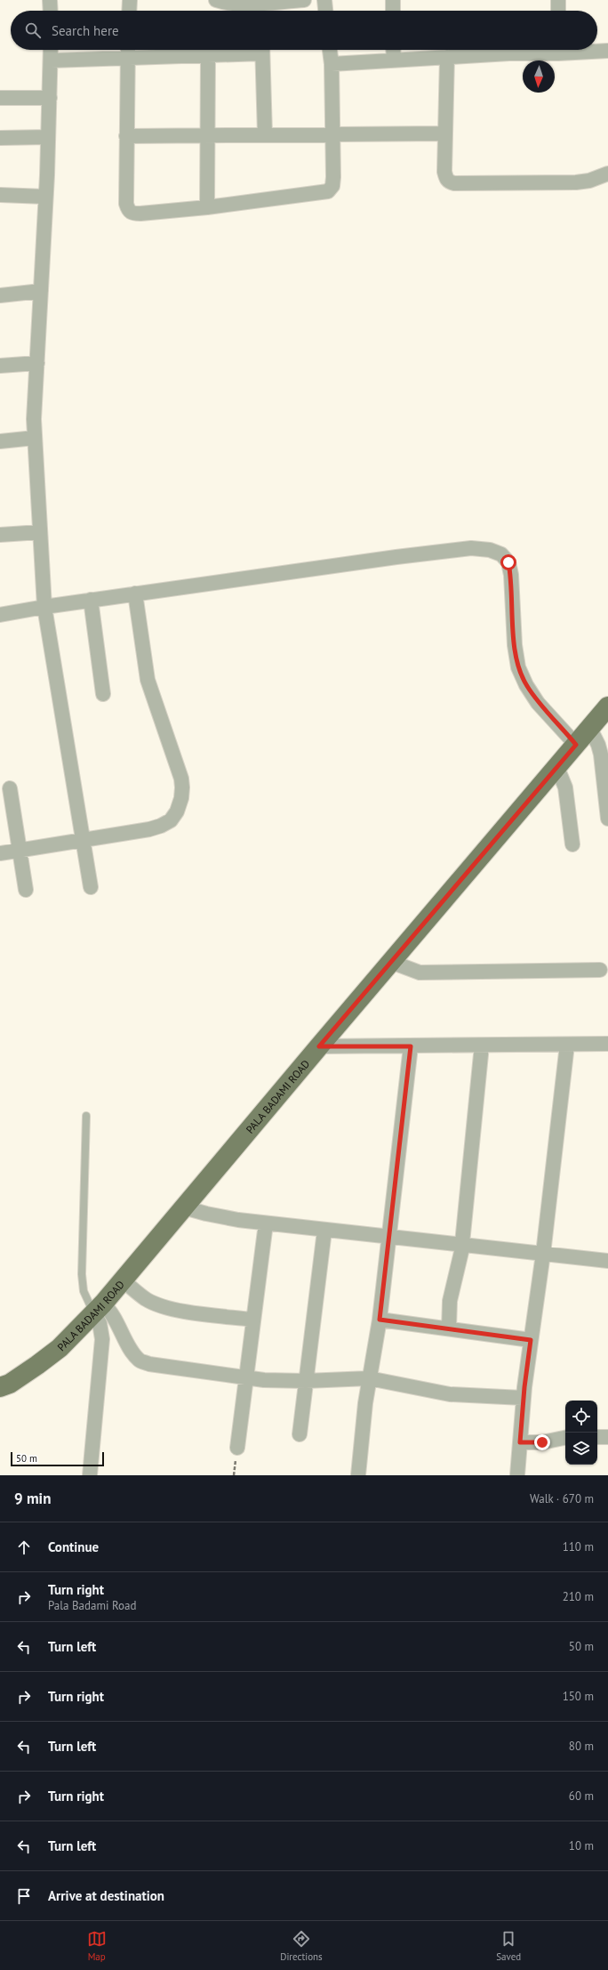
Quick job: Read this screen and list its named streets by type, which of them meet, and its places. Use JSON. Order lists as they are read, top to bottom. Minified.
{"streets":{"main road":["PALA BADAMI ROAD"]},"scale_bar":"50 m","north":"bottom","page":{"search":"Search here","scale":"50 m","heading":["9 min","Walk · 670 m"],"list":[["Continue","110 m"],["Turn right","Pala Badami Road","210 m"],["Turn left","50 m"],["Turn right","150 m"],["Turn left","80 m"],["Turn right","60 m"],["Turn left","10 m"],"Arrive at destination"],"nav":["Map","Directions","Saved"]}}
